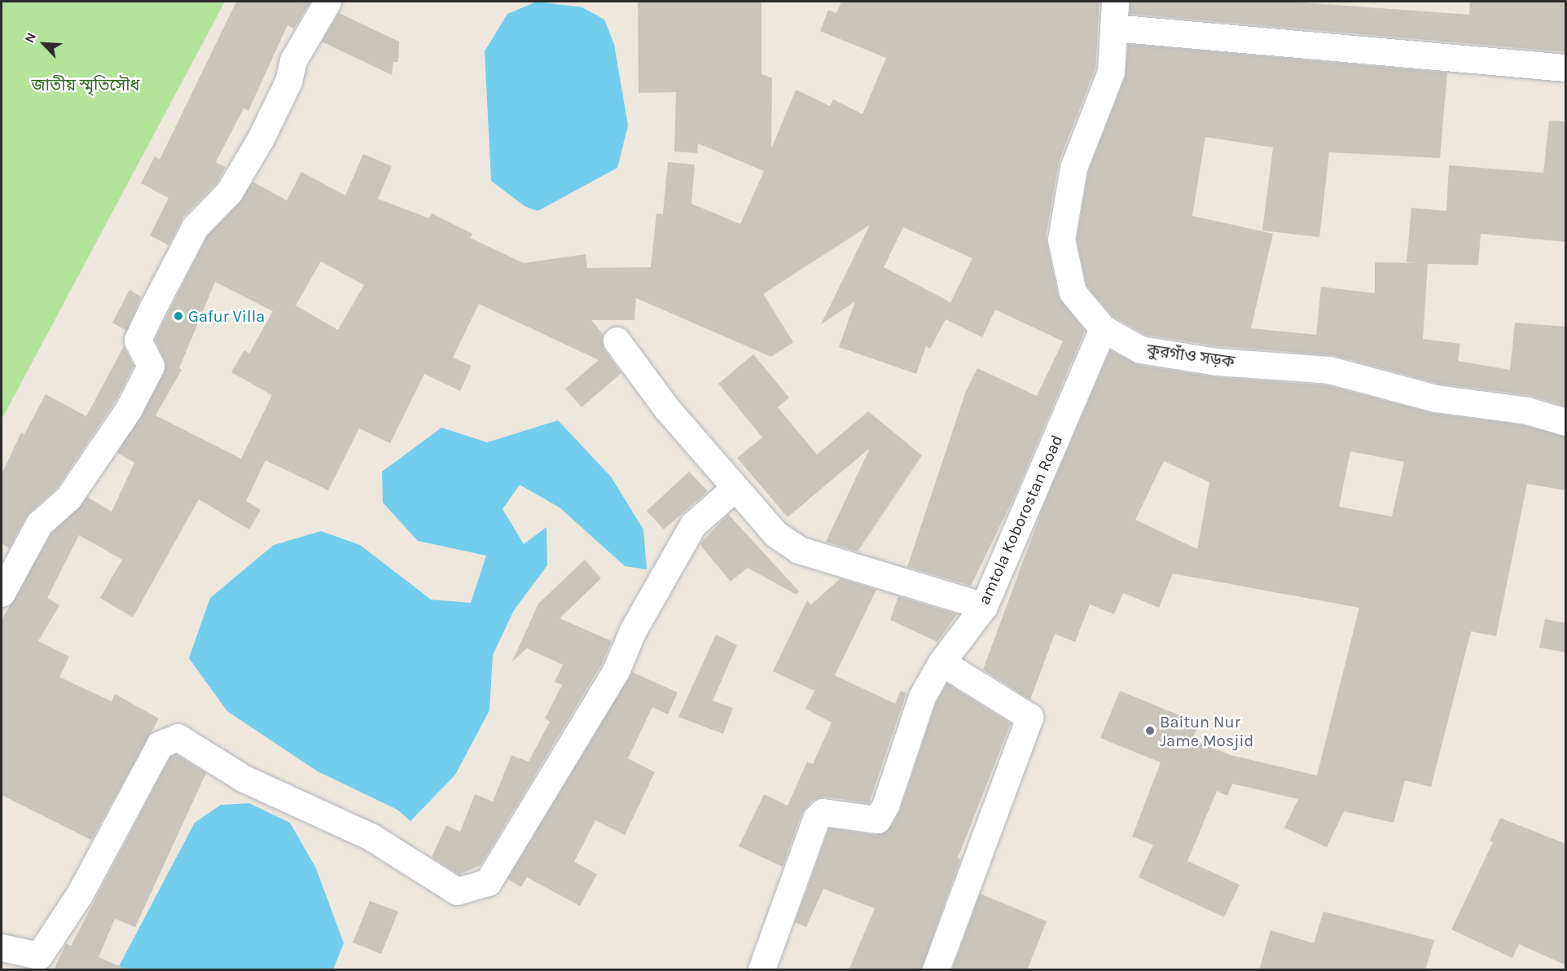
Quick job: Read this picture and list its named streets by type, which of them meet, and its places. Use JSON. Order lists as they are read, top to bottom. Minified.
{"streets":{"street":["কুরগাঁও সড়ক","amtola Koborostan Road"]},"crossings":[["কুরগাঁও সড়ক","amtola Koborostan Road"]],"parks":["জাতীয় স্মৃতিসৌধ"],"places":["Gafur Villa","Baitun Nur Jame Mosjid"],"north":"top left"}
